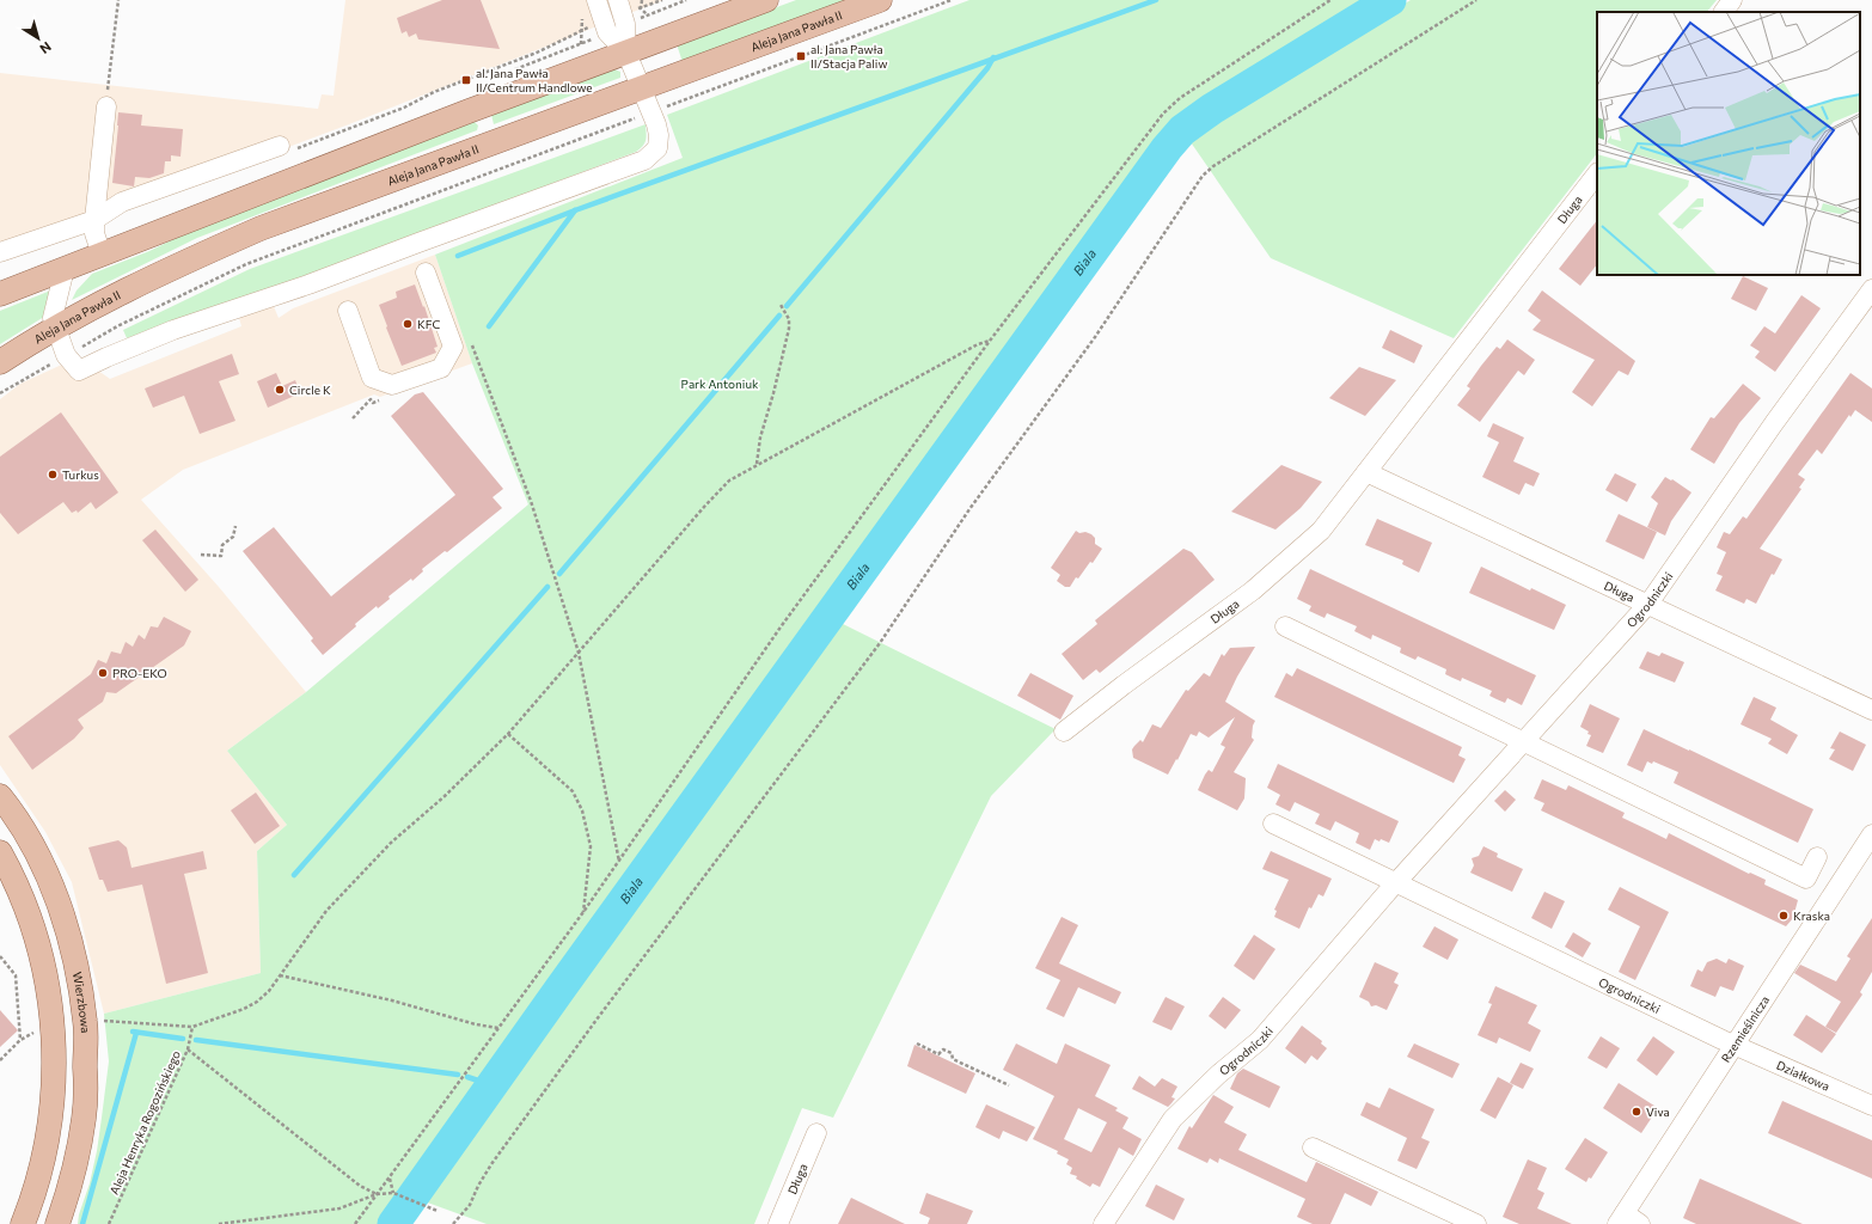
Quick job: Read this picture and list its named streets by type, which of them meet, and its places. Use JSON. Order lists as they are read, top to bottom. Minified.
{"streets":{"main road":["Aleja Jana Pawła II","Wierzbowa"],"street":["Długa","Ogrodniczki","Rzemieślnicza","Działkowa"],"path":["Aleja Henryka Rogozińskiego"]},"crossings":[["Długa","Ogrodniczki"],["Ogrodniczki","Rzemieślnicza"],["Ogrodniczki","Działkowa"],["Rzemieślnicza","Działkowa"]],"water":["Biala"],"parks":["Park Antoniuk"],"places":{"transit":["al. Jana Pawła II/Stacja Paliw","al. Jana Pawła II/Centrum Handlowe"],"other":["KFC","Circle K","Turkus","PRO-EKO","Kraska","Viva"]},"north":"bottom right"}
